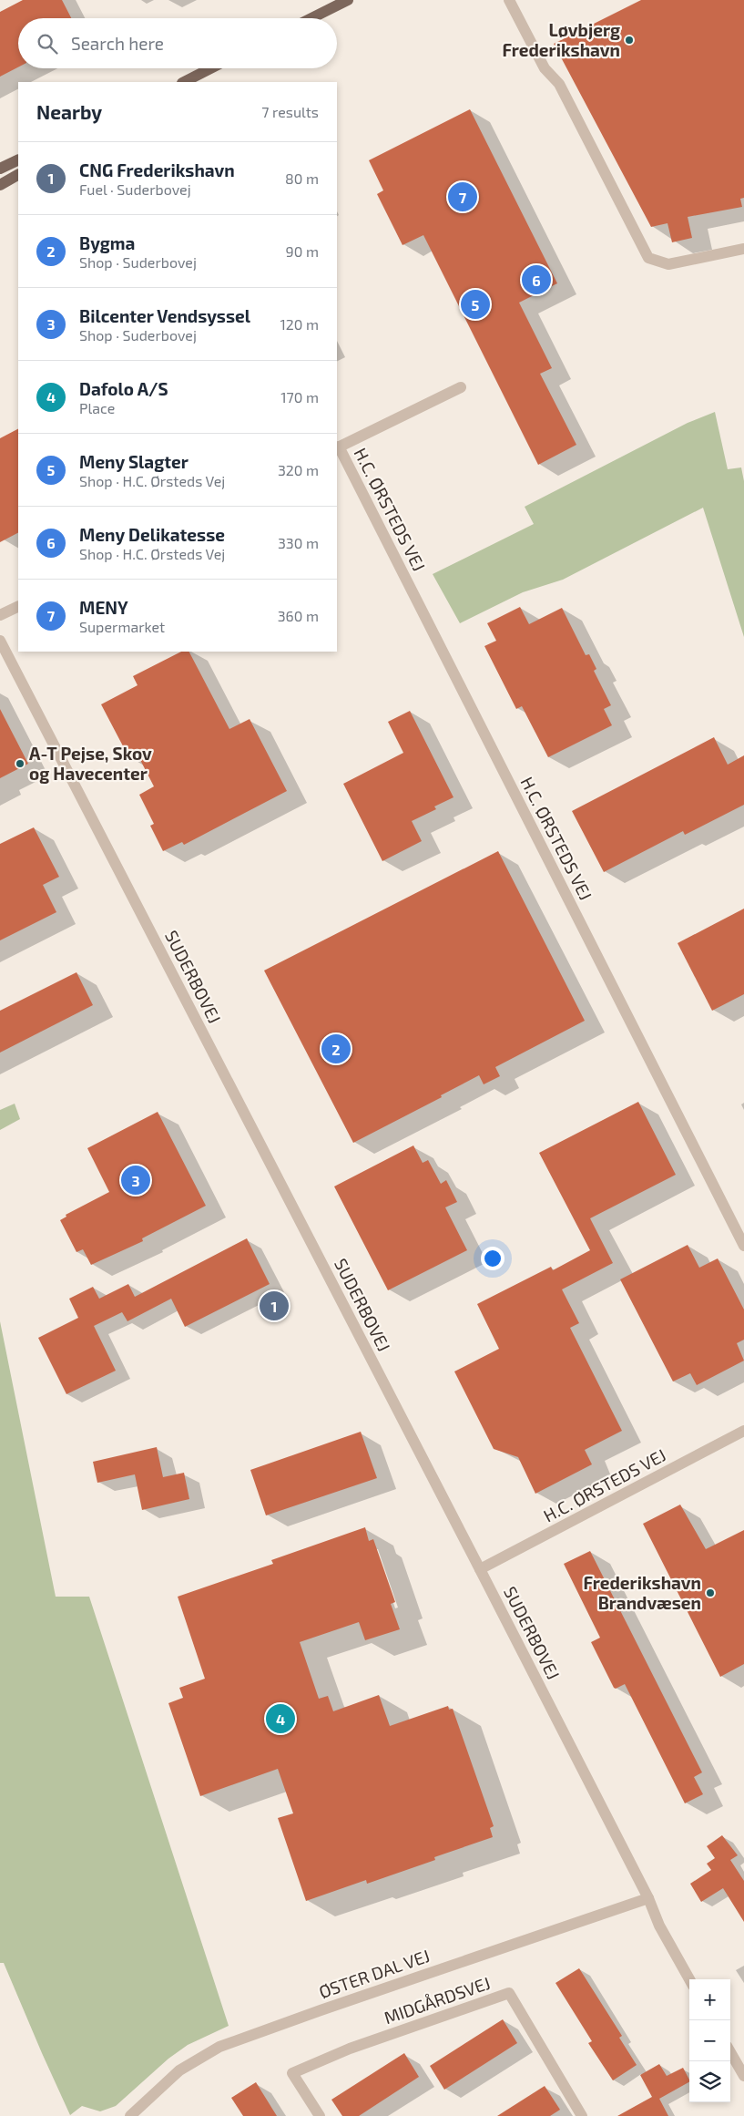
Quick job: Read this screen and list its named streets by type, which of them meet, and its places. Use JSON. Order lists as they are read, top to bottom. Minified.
{"streets":{"street":["H.C. ØRSTEDS VEJ","SUDERBOVEJ","ØSTER DAL VEJ","MIDGÅRDSVEJ"]},"crossings":[["H.C. ØRSTEDS VEJ","SUDERBOVEJ"],["SUDERBOVEJ","ØSTER DAL VEJ"]],"places":["Løvbjerg Frederikshavn","A-T Pejse, Skov og Havecenter","Frederikshavn Brandvæsen"],"page":{"search":"Search here","heading":["Nearby","7 results"],"list":[{"mark":"1","name":"CNG Frederikshavn","note":"Fuel · Suderbovej","value":"80 m"},{"mark":"2","name":"Bygma","note":"Shop · Suderbovej","value":"90 m"},{"mark":"3","name":"Bilcenter Vendsyssel","note":"Shop · Suderbovej","value":"120 m"},{"mark":"4","name":"Dafolo A/S","note":"Place","value":"170 m"},{"mark":"5","name":"Meny Slagter","note":"Shop · H.C. Ørsteds Vej","value":"320 m"},{"mark":"6","name":"Meny Delikatesse","note":"Shop · H.C. Ørsteds Vej","value":"330 m"},{"mark":"7","name":"MENY","note":"Supermarket","value":"360 m"}],"pins":["7","6","5","2","3","1","4"],"map_buttons":["+","−"]}}
